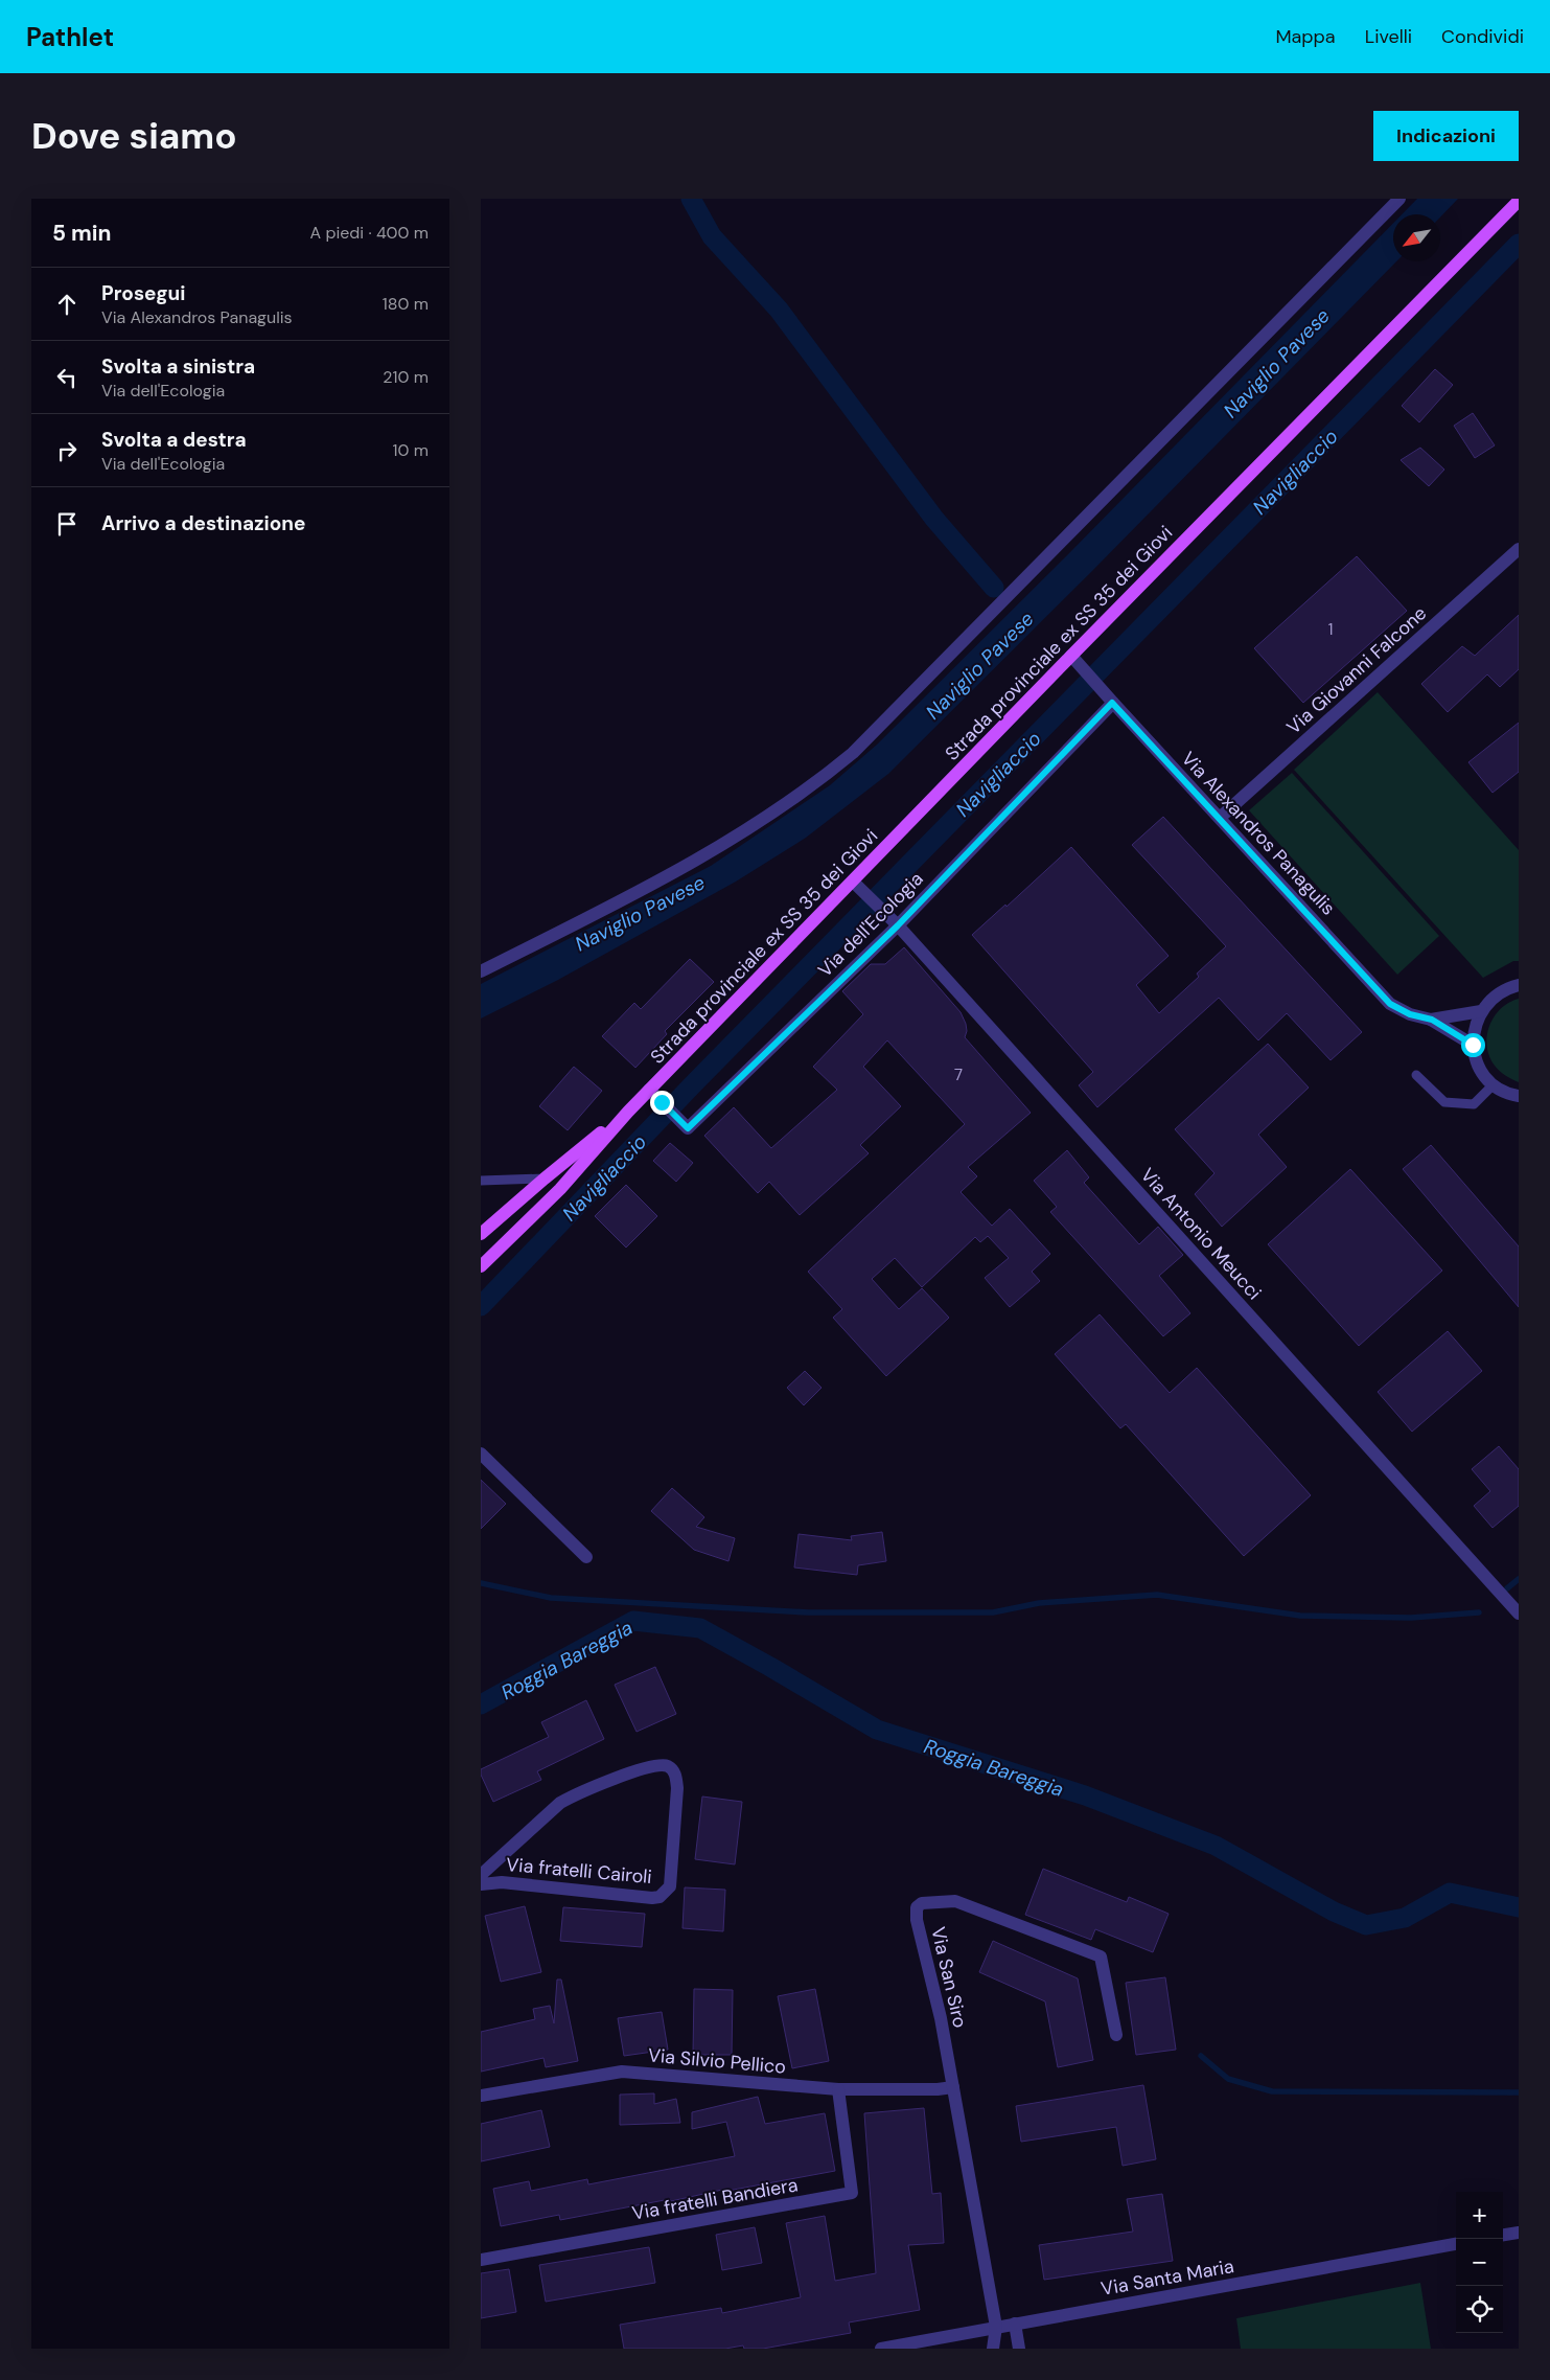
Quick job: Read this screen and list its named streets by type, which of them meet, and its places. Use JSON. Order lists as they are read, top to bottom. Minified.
{"streets":{"main road":["Strada provinciale ex SS 35 dei Giovi"],"street":["Via Giovanni Falcone","Via Alexandros Panagulis","Via dell'Ecologia","Via Antonio Meucci","Via fratelli Cairoli","Via San Siro","Via Silvio Pellico","Via fratelli Bandiera","Via Santa Maria"]},"crossings":[["Strada provinciale ex SS 35 dei Giovi","Via Alexandros Panagulis"],["Strada provinciale ex SS 35 dei Giovi","Via dell'Ecologia"],["Strada provinciale ex SS 35 dei Giovi","Via Antonio Meucci"],["Via Giovanni Falcone","Via Alexandros Panagulis"],["Via Alexandros Panagulis","Via dell'Ecologia"],["Via dell'Ecologia","Via Antonio Meucci"],["Via San Siro","Via Silvio Pellico"],["Via San Siro","Via Santa Maria"],["Via Silvio Pellico","Via fratelli Bandiera"]],"water":["Naviglio Pavese","Navigliaccio","Roggia Bareggia"],"house_numbers":["1","7"],"north":"bottom left","page":{"header":"Pathlet","nav":["Mappa","Livelli","Condividi"],"buttons":"Indicazioni","title":"Dove siamo","heading":["5 min","A piedi · 400 m"],"list":[["Prosegui","Via Alexandros Panagulis","180 m"],["Svolta a sinistra","Via dell'Ecologia","210 m"],["Svolta a destra","Via dell'Ecologia","10 m"],"Arrivo a destinazione"],"map_buttons":["+","−"]}}
